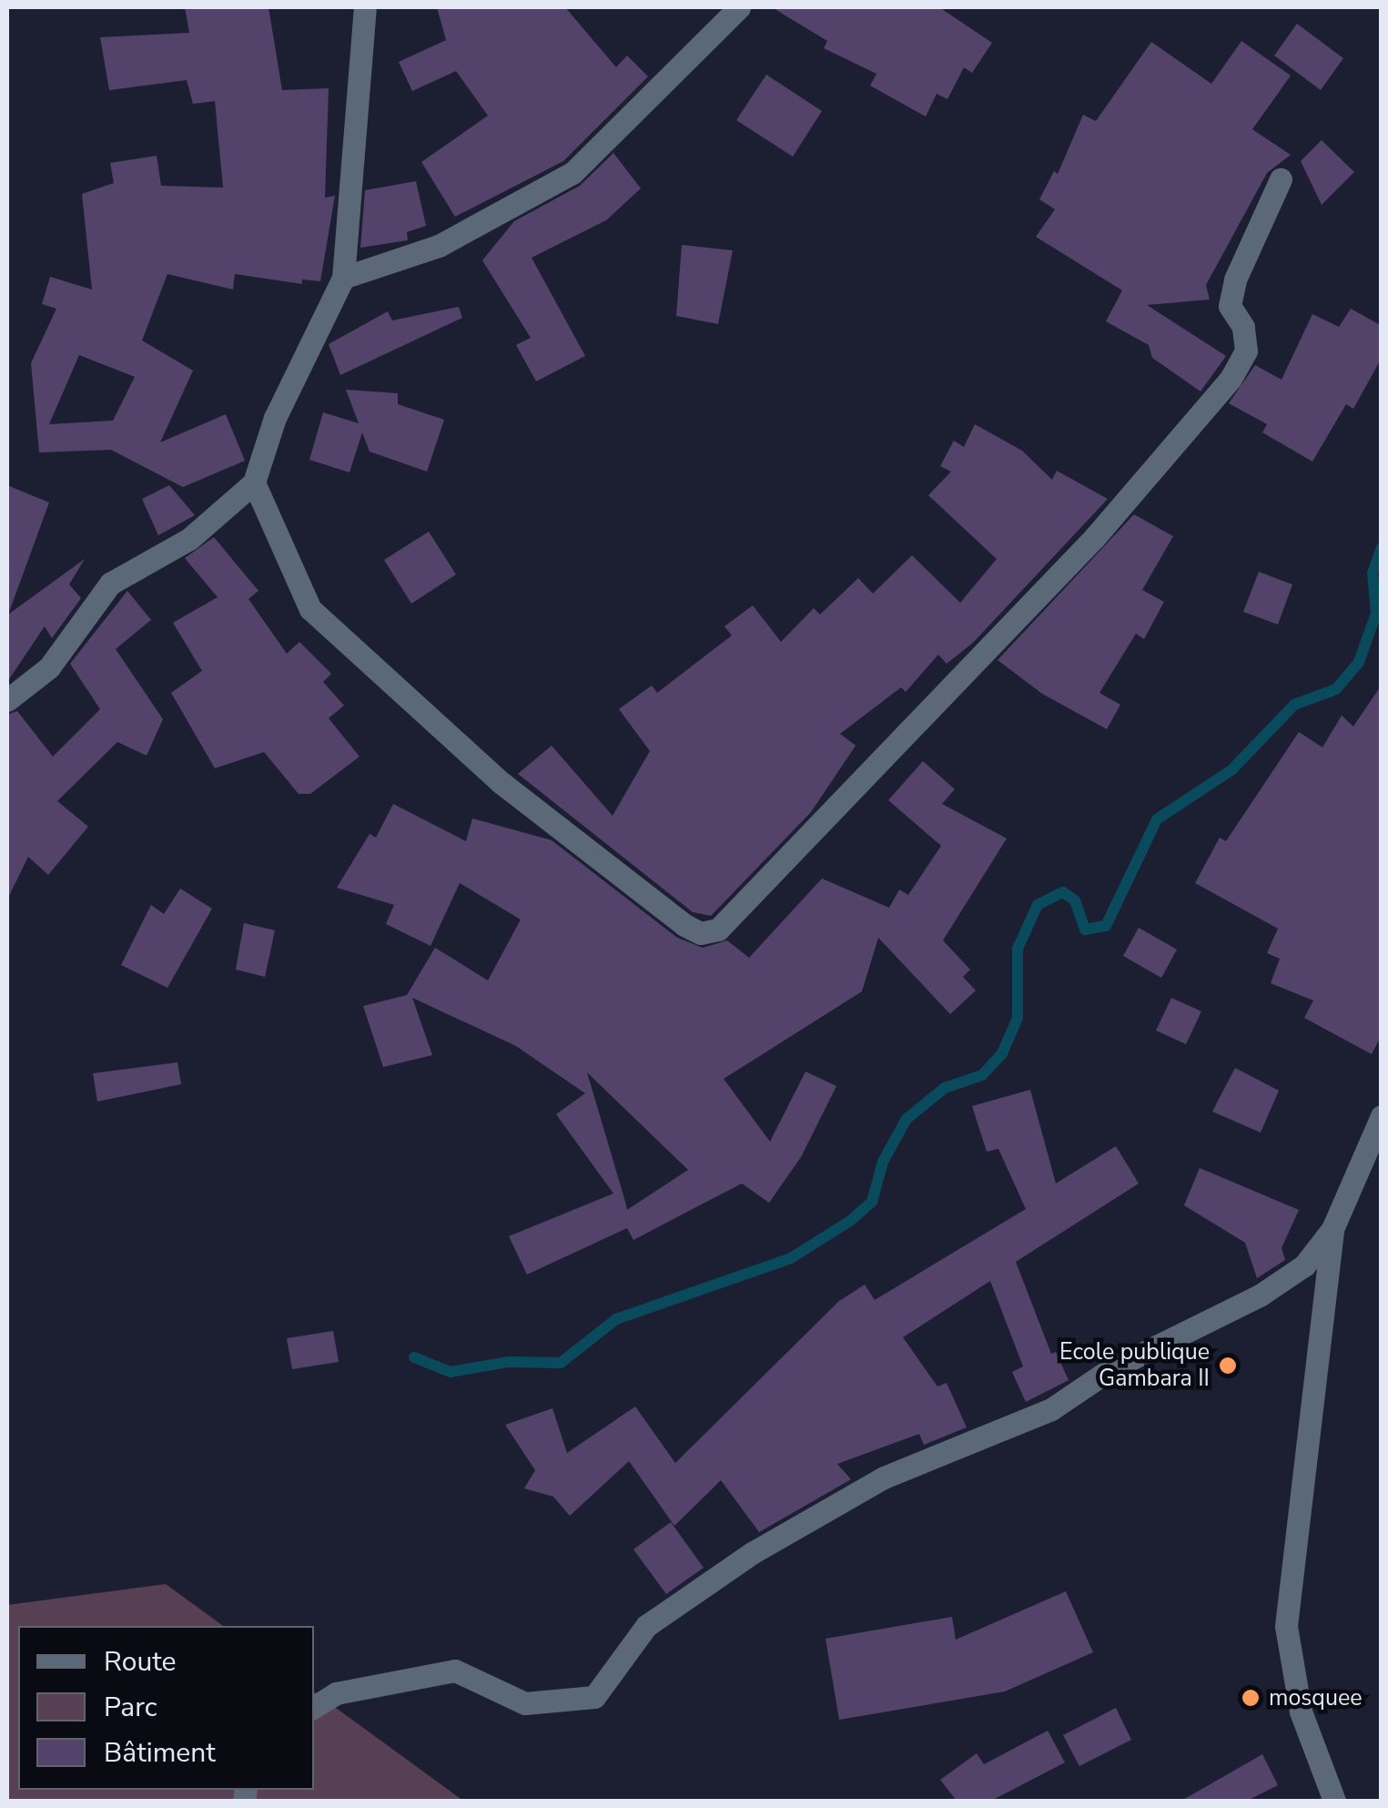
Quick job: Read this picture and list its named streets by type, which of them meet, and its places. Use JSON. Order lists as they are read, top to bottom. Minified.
{"places":["Ecole publique Gambara II","mosquee"],"legend":["Route","Parc","Bâtiment"]}
